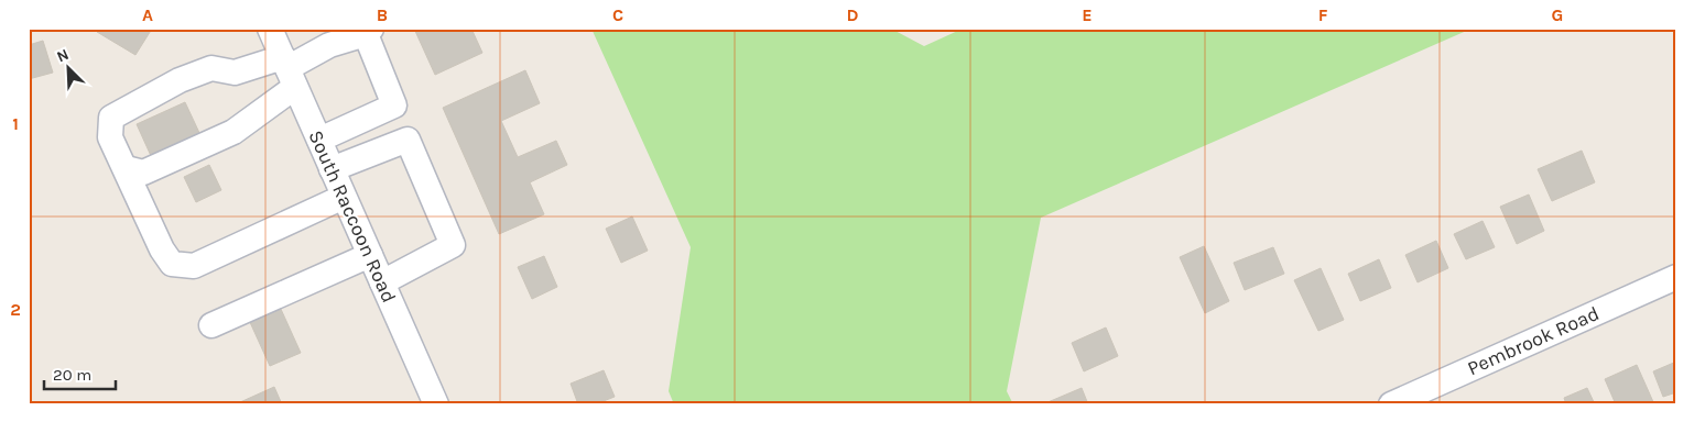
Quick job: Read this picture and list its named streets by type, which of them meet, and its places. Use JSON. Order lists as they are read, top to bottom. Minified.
{"streets":{"street":["South Raccoon Road","Pembrook Road"]},"scale_bar":"20 m","north":"top left","grid":{"columns":["A","B","C","D","E","F","G"],"rows":["1","2"]}}
